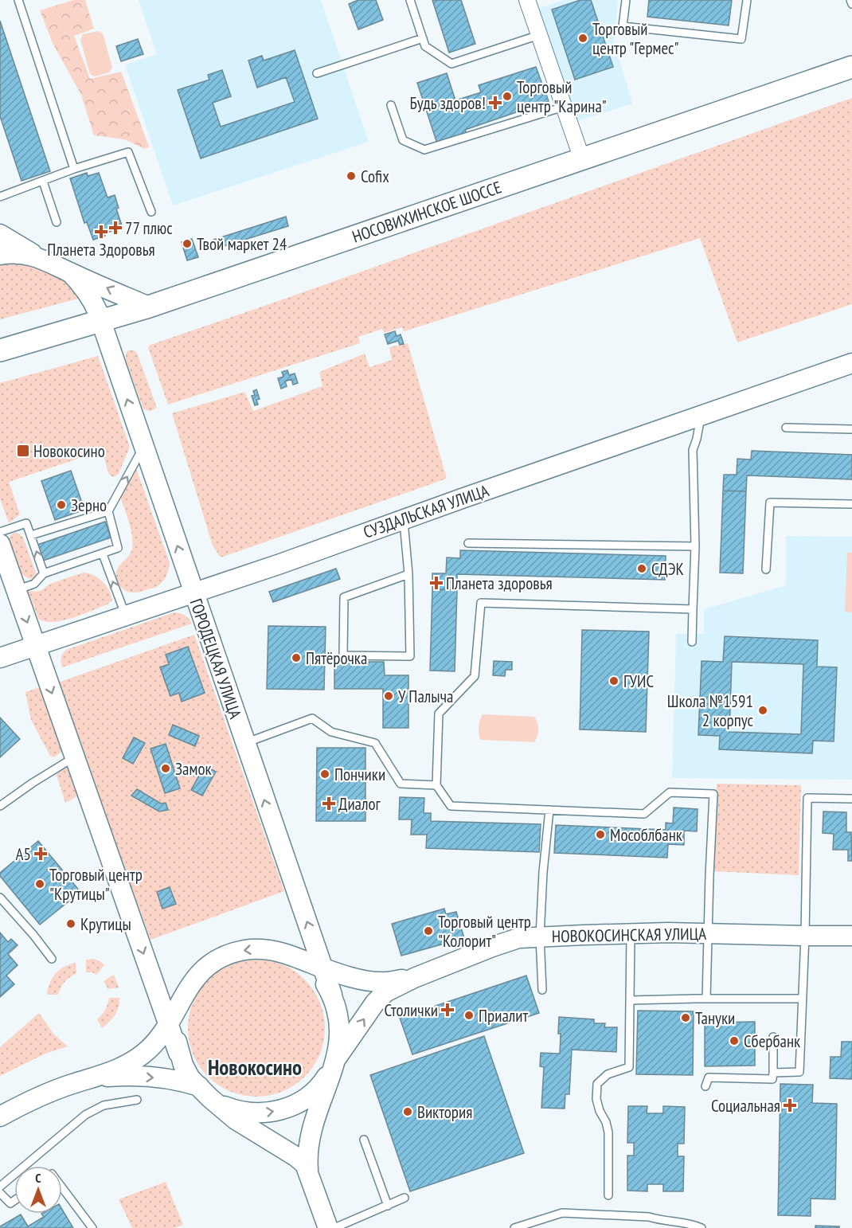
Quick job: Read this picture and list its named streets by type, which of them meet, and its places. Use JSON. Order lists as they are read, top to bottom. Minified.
{"streets":{"main road":["НОСОВИХИНСКОЕ ШОССЕ"],"street":["СУЗДАЛЬСКАЯ УЛИЦА","ГОРОДЕЦКАЯ УЛИЦА","НОВОКОСИНСКАЯ УЛИЦА"]},"crossings":[["НОСОВИХИНСКОЕ ШОССЕ","ГОРОДЕЦКАЯ УЛИЦА"],["СУЗДАЛЬСКАЯ УЛИЦА","ГОРОДЕЦКАЯ УЛИЦА"]],"districts":["Новокосино"],"places":{"other":["Торговый центр \"Гермес\"","Торговый центр \"Карина\"","Cofix","Твой маркет 24","Зерно","СДЭК","Пятёрочка","ГУИС","У Палыча","Школа №1591 2 корпус","Замок","Пончики","Мособлбанк","Торговый центр \"Крутицы\"","Крутицы","Торговый центр \"Колорит\"","Приалит","Тануки","Сбербанк","Виктория"],"health":["Будь здоров!","77 плюс","Планета Здоровья","Планета здоровья","Диалог","А5","Столички","Социальная"],"transit":["Новокосино"]},"north":"top"}
